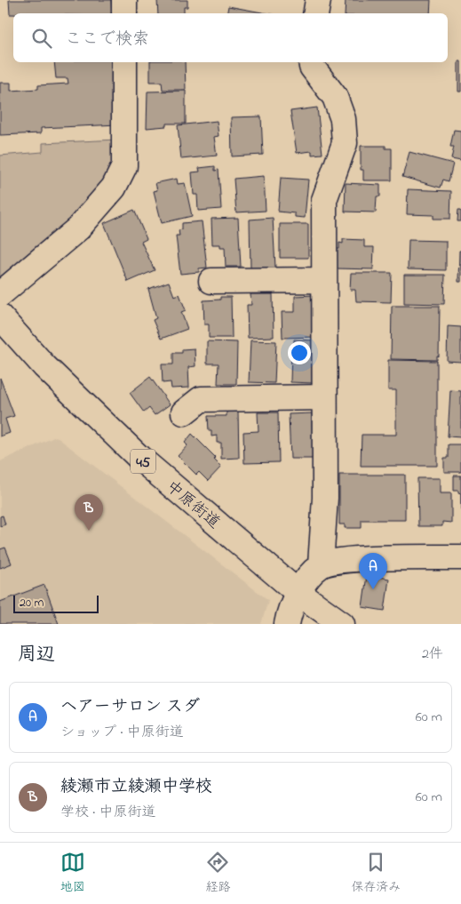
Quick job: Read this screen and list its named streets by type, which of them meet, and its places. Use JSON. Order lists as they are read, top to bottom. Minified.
{"streets":{"street":["45","中原街道"]},"scale_bar":"20 m","page":{"search":"ここで検索","pins":["B","A"],"scale":"20 m","heading":["周辺","2件"],"list":[{"mark":"A","name":"ヘアーサロン スダ","note":"ショップ · 中原街道","value":"60 m"},{"mark":"B","name":"綾瀬市立綾瀬中学校","note":"学校 · 中原街道","value":"60 m"}],"nav":["地図","経路","保存済み"]}}
